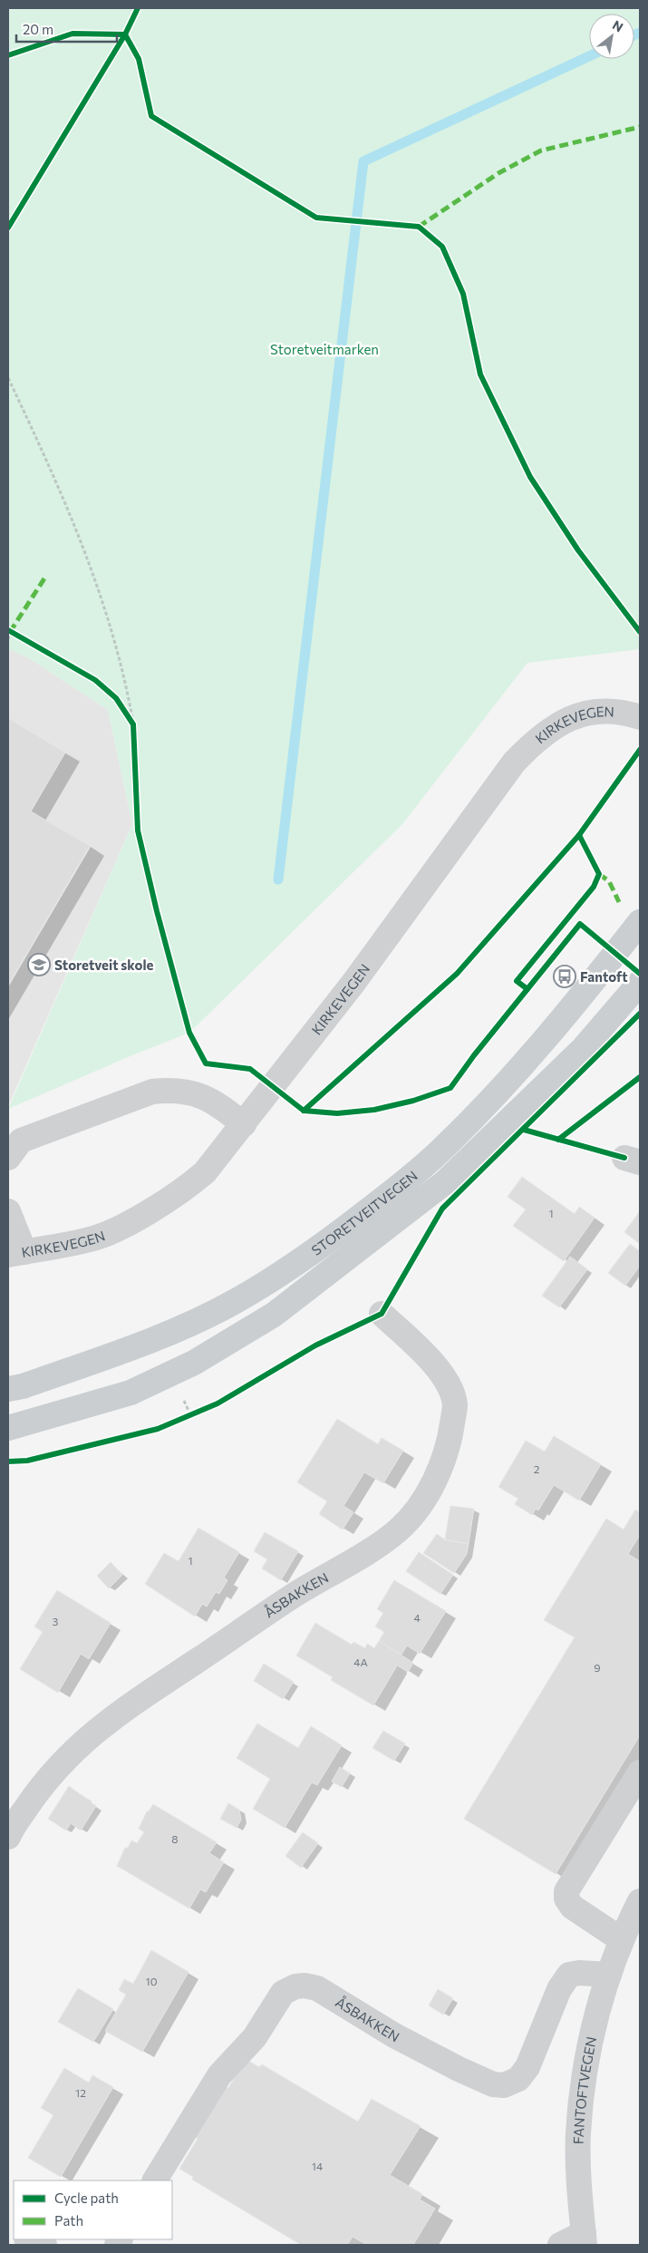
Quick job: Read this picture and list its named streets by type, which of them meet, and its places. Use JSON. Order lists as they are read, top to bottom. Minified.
{"streets":{"main road":["STORETVEITVEGEN"],"street":["KIRKEVEGEN","ÅSBAKKEN","FANTOFTVEGEN"]},"crossings":[["ÅSBAKKEN","FANTOFTVEGEN"]],"parks":["Storetveitmarken"],"places":{"school or university":["Storetveit skole"],"bus stop":["Fantoft"]},"house_numbers":["1","2","1","4","3","4A","9","8","10","12","14"],"legend":["Cycle path","Path"],"scale_bar":"20 m","north":"top right"}
